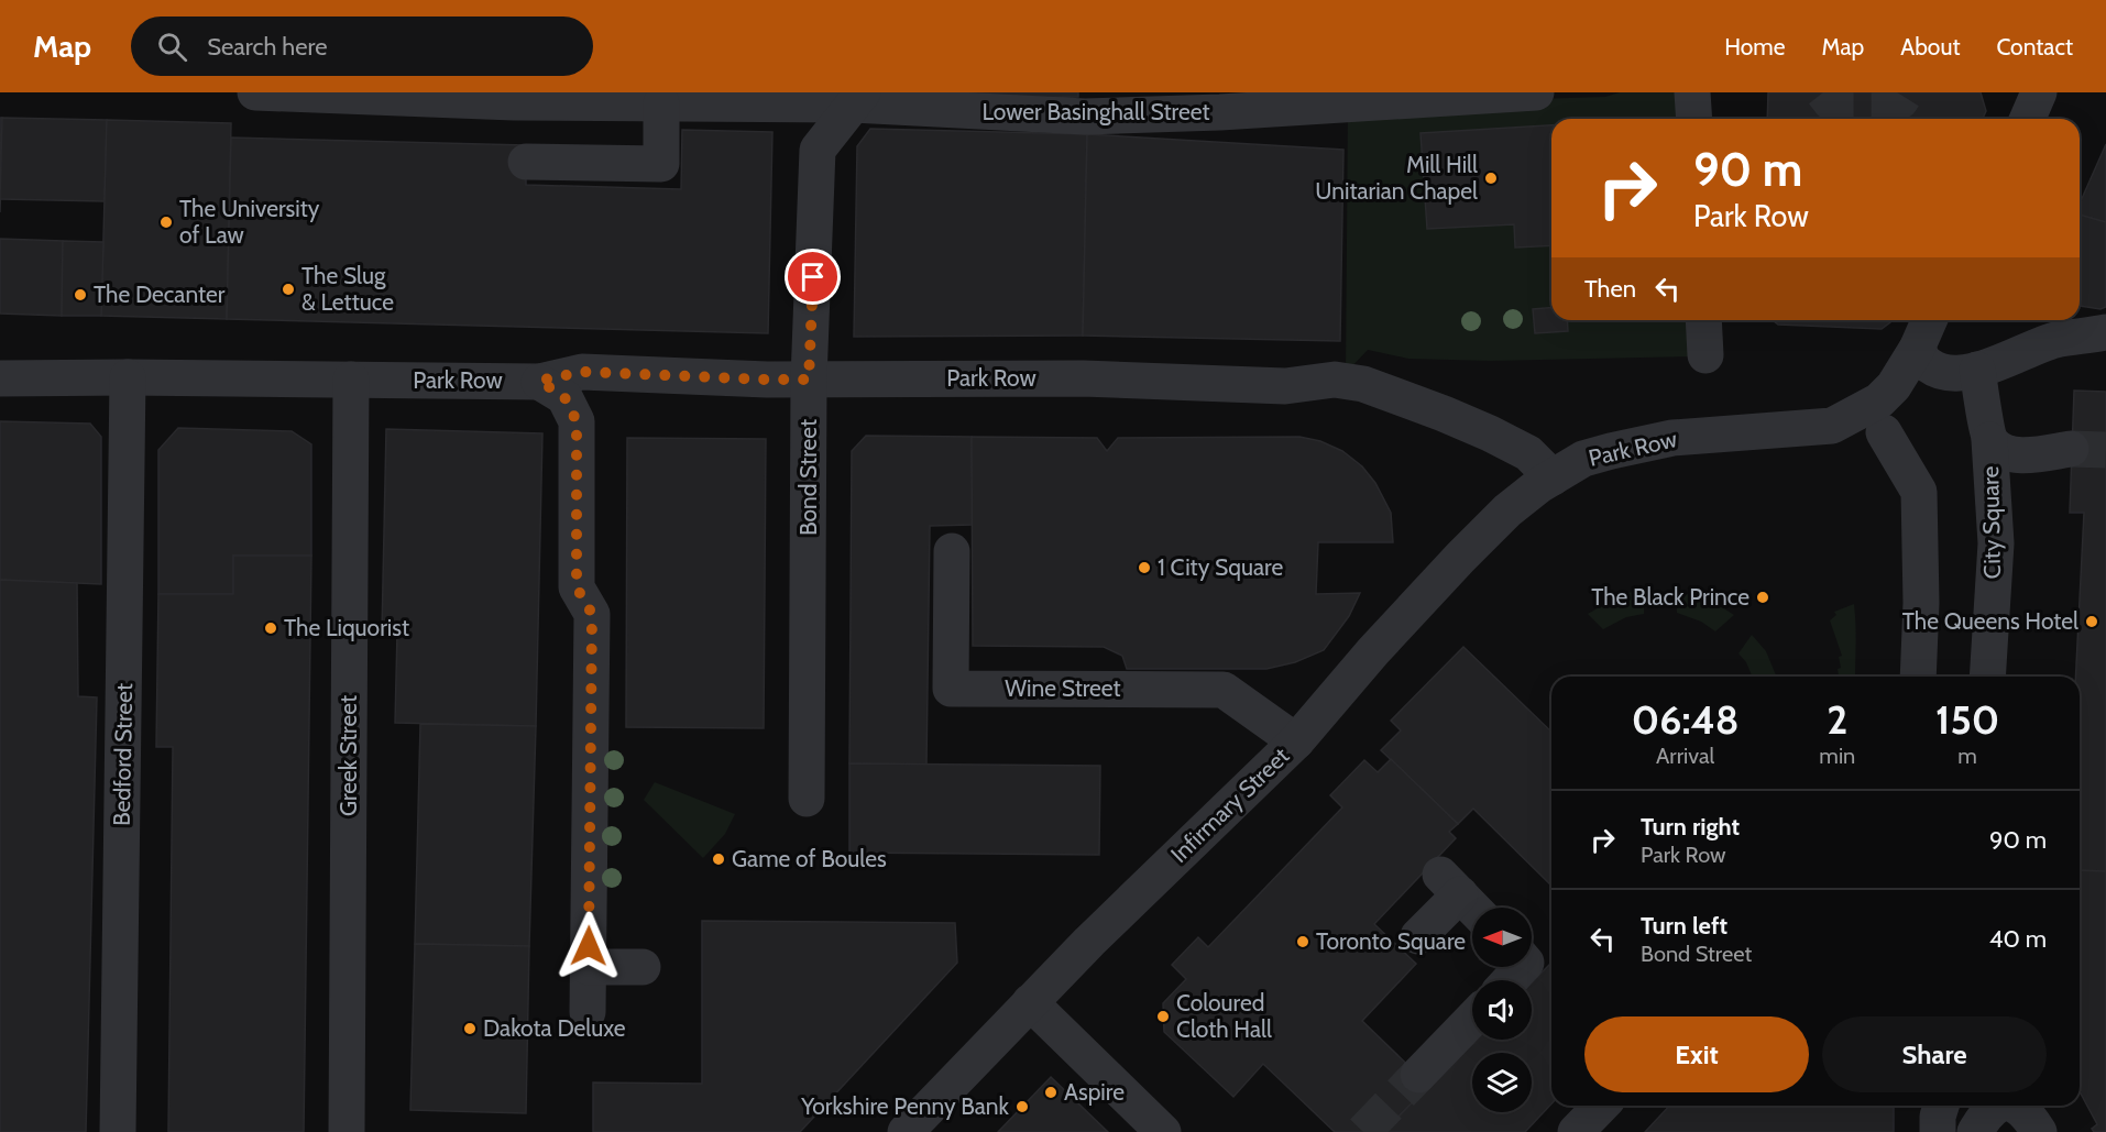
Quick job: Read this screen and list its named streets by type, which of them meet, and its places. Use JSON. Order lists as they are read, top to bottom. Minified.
{"streets":{"street":["Lower Basinghall Street","Park Row","Bond Street","City Square","Wine Street","Bedford Street","Greek Street","Infirmary Street"]},"crossings":[["Lower Basinghall Street","Bond Street"],["Park Row","Bond Street"],["Park Row","Bedford Street"],["Park Row","Greek Street"],["Park Row","Infirmary Street"],["Wine Street","Infirmary Street"]],"places":["Mill Hill Unitarian Chapel","The University of Law","The Slug & Lettuce","The Decanter","1 City Square","The Black Prince","The Queens Hotel","The Liquorist","Game of Boules","Toronto Square","Coloured Cloth Hall","Dakota Deluxe","Aspire","Yorkshire Penny Bank"],"north":"left","page":{"header":"Map","search":"Search here","nav":["Home","Map","About","Contact"],"turn":["90 m","Park Row"],"then":"Then","eta":["06:48","Arrival","2","min","150","m"],"list":[{"name":"Turn right","note":"Park Row","value":"90 m"},{"name":"Turn left","note":"Bond Street","value":"40 m"}],"buttons":["Exit","Share"]}}
